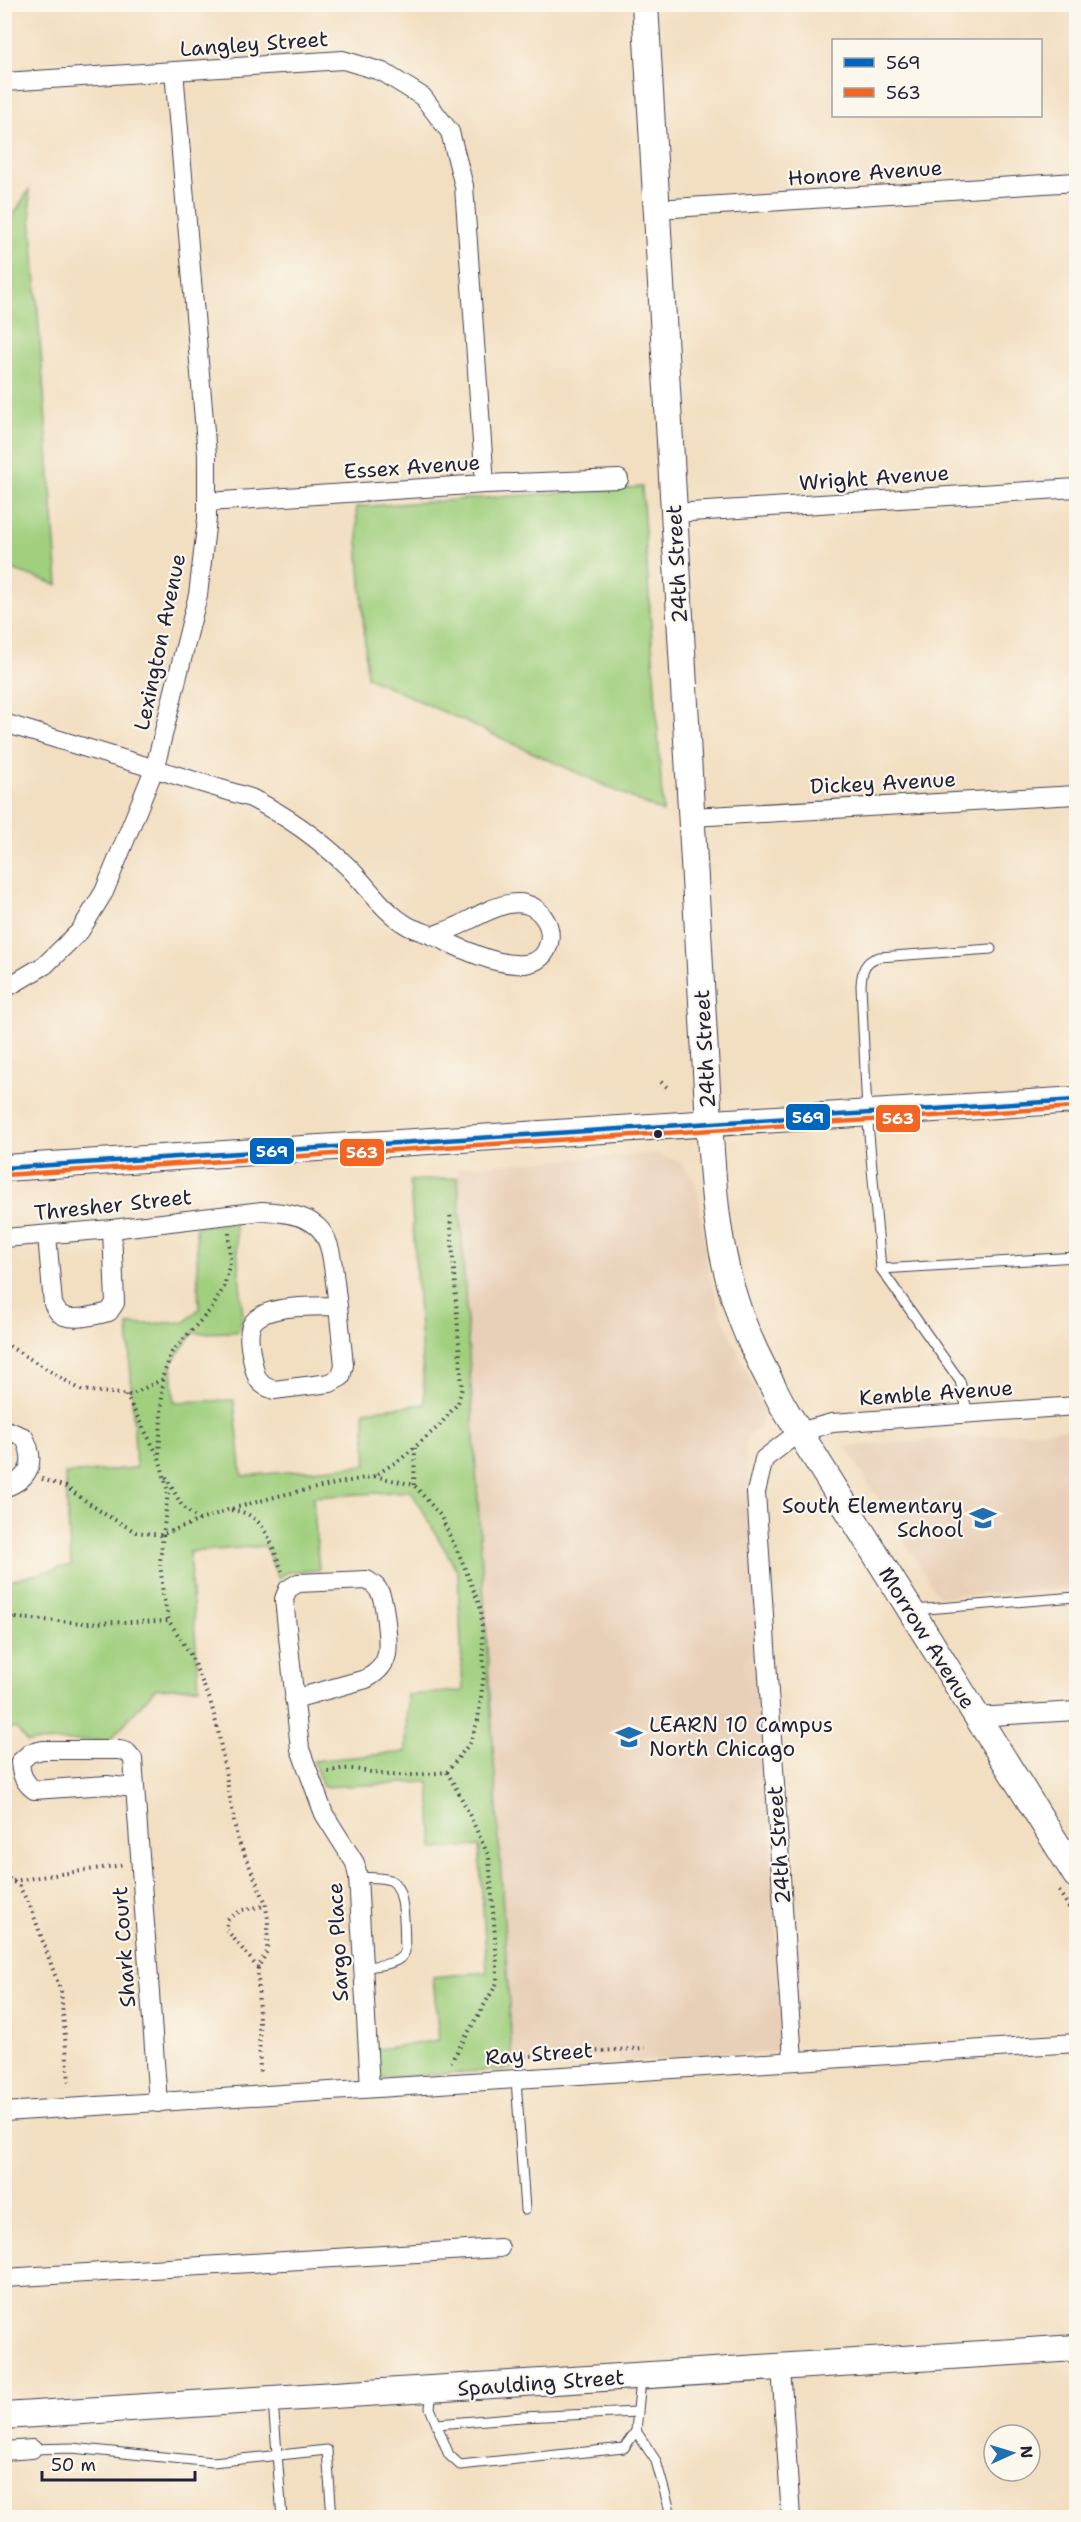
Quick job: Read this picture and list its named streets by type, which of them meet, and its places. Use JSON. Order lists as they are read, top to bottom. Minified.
{"streets":{"street":["Langley Street","Honore Avenue","Essex Avenue","Wright Avenue","24th Street","Lexington Avenue","Dickey Avenue","Thresher Street","Kemble Avenue","Morrow Avenue","Sargo Place","Shark Court","Ray Street","Spaulding Street"]},"crossings":[["Langley Street","Essex Avenue"],["Langley Street","Lexington Avenue"],["Honore Avenue","24th Street"],["Essex Avenue","Lexington Avenue"],["Wright Avenue","24th Street"],["24th Street","Dickey Avenue"],["24th Street","Kemble Avenue"],["24th Street","Morrow Avenue"],["24th Street","Ray Street"],["Kemble Avenue","Morrow Avenue"],["Sargo Place","Ray Street"],["Shark Court","Ray Street"]],"places":{"school or university":["South Elementary School","LEARN 10 Campus North Chicago"]},"lines":["transit line 569","transit line 563"],"legend":["569","563"],"scale_bar":"50 m","north":"right"}
